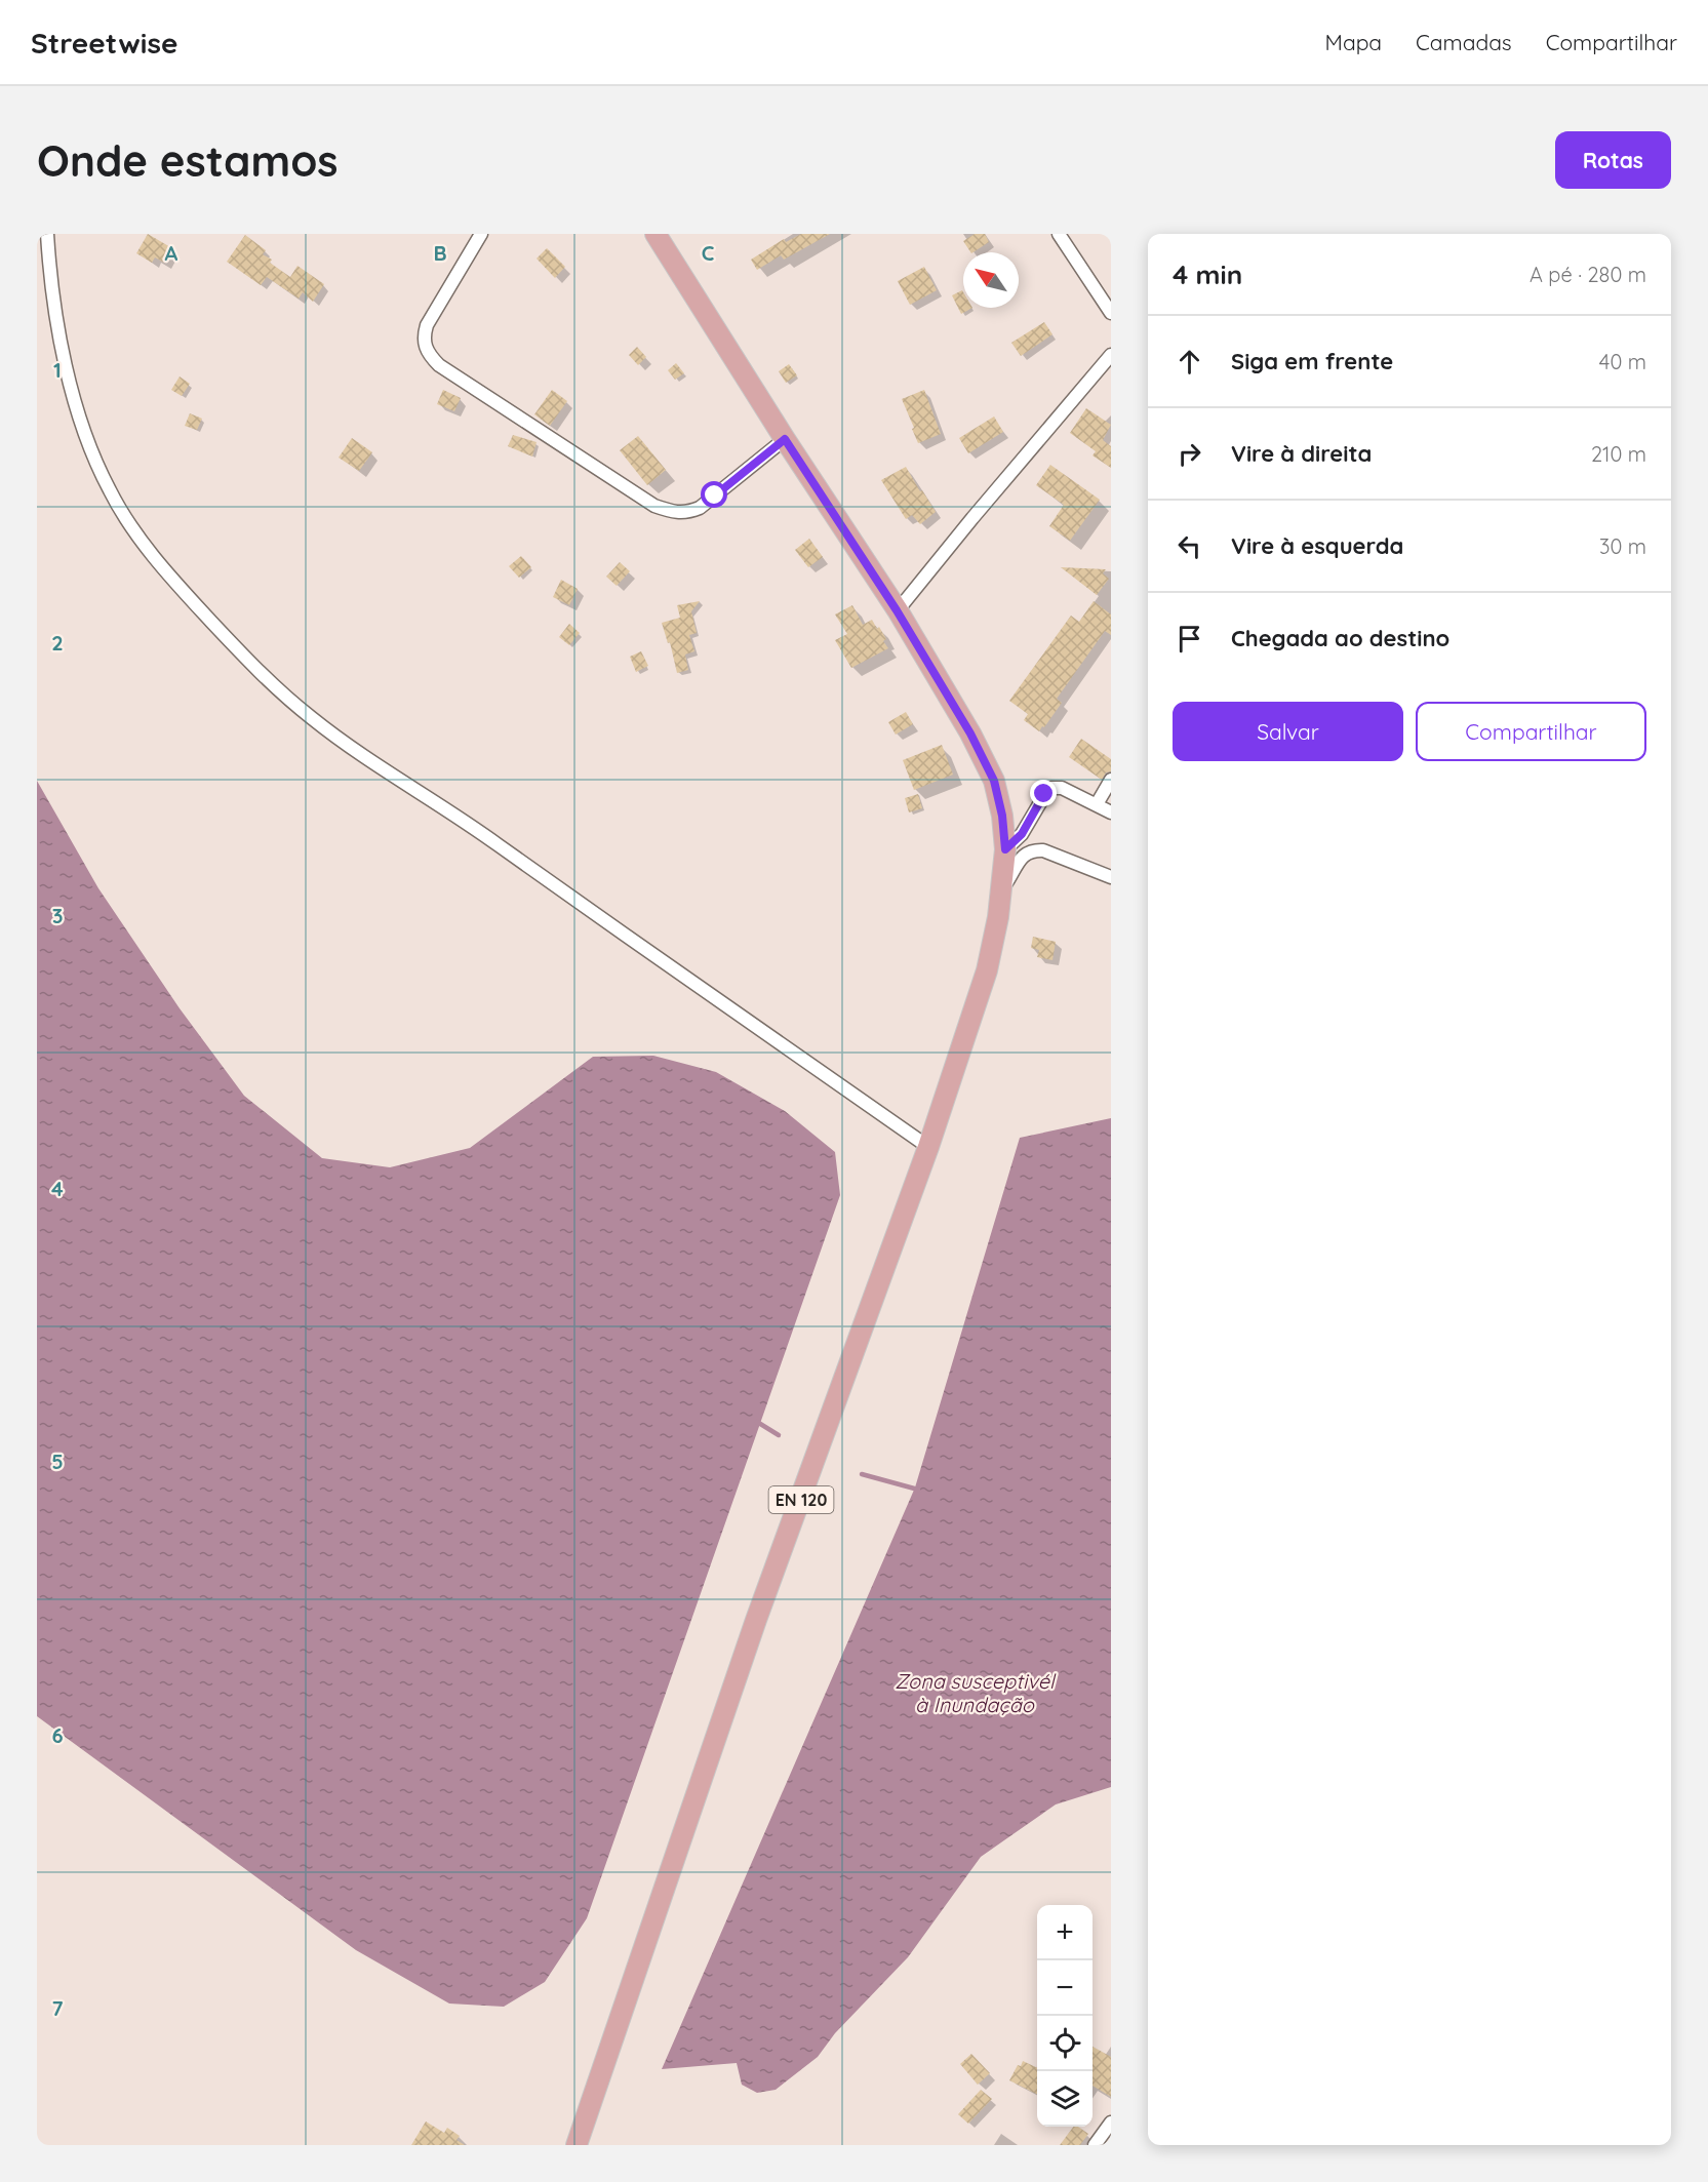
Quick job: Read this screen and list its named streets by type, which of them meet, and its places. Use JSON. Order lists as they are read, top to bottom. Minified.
{"streets":{"main road":["EN 120"]},"water":["Zona susceptivél à Inundação"],"north":"top left","page":{"header":"Streetwise","nav":["Mapa","Camadas","Compartilhar"],"buttons":["Rotas",["Salvar","Compartilhar"]],"title":"Onde estamos","heading":["4 min","A pé · 280 m"],"list":[["Siga em frente","40 m"],["Vire à direita","210 m"],["Vire à esquerda","30 m"],"Chegada ao destino"],"map_buttons":["+","−"]},"grid":{"columns":["A","B","C"],"rows":["1","2","3","4","5","6","7"]}}
